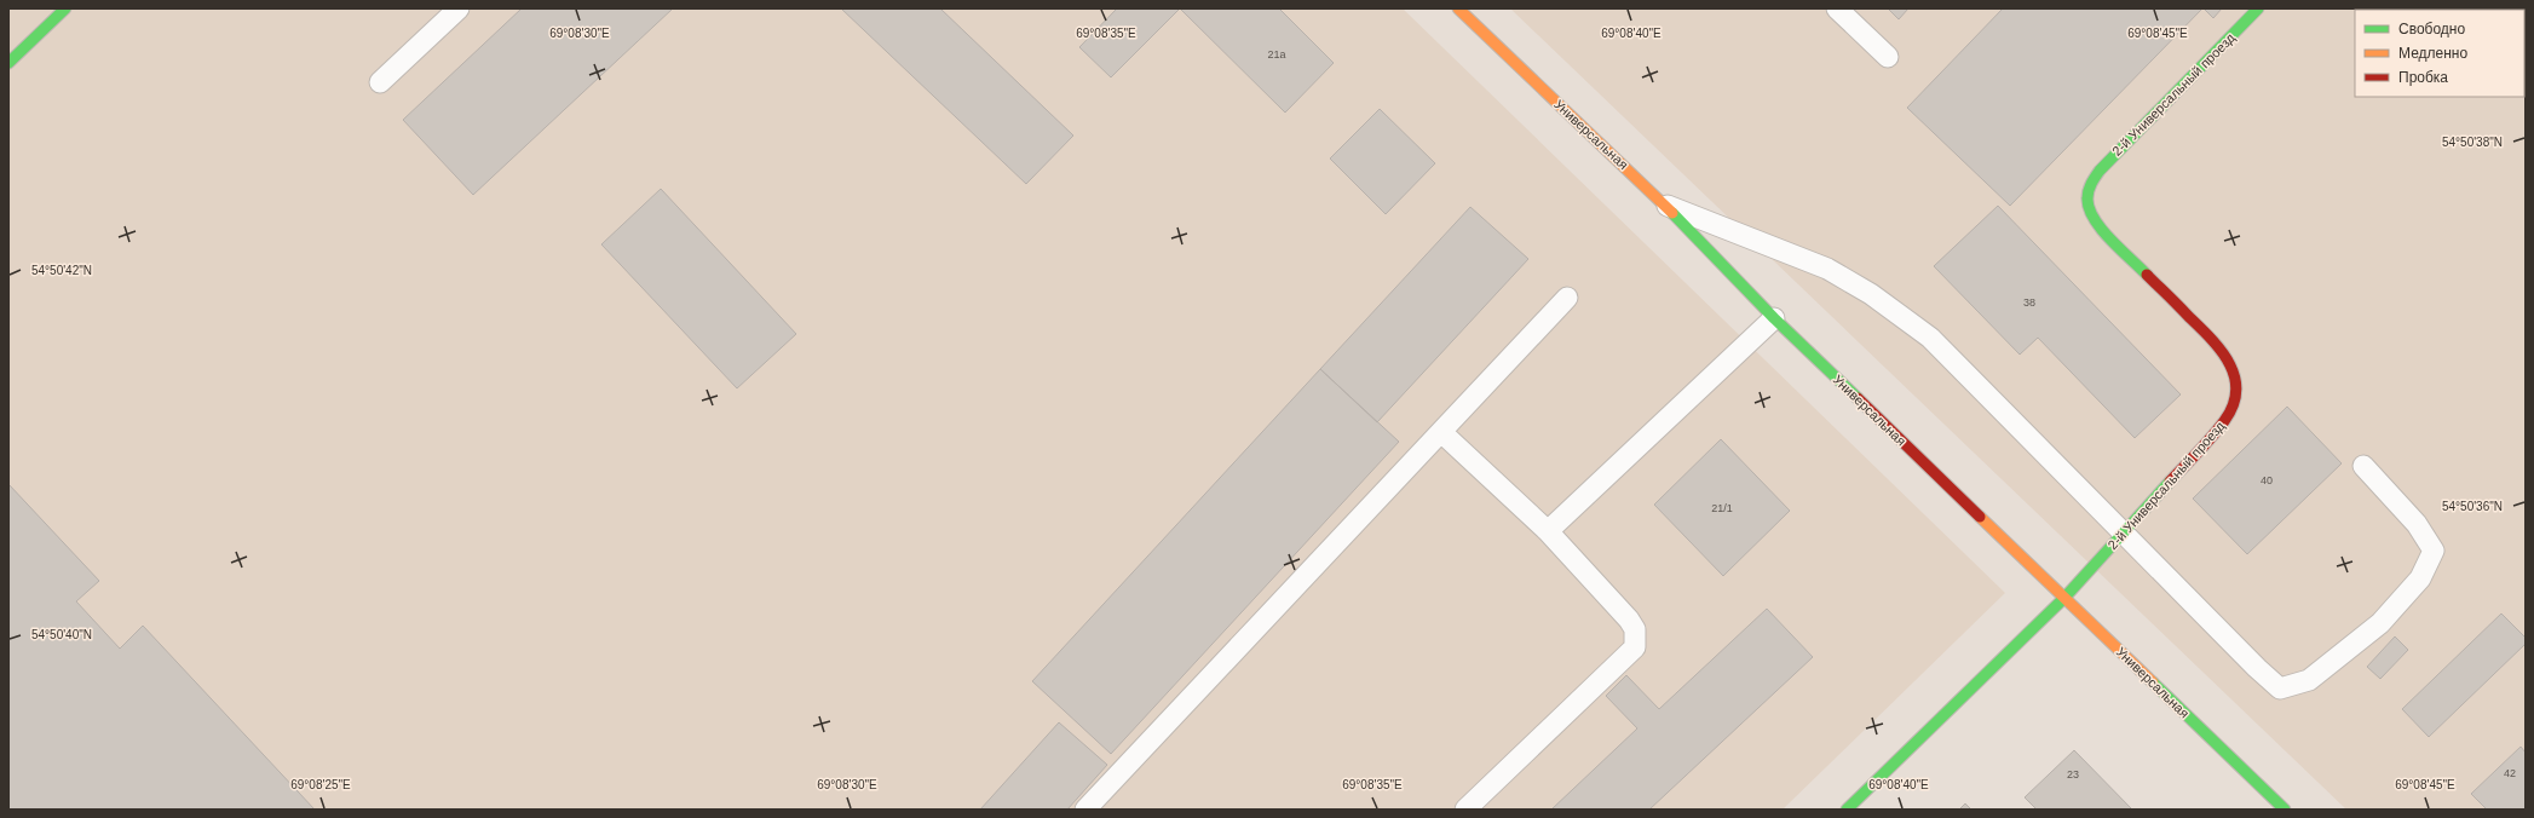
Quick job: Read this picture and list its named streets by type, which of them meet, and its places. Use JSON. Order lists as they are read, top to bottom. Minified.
{"streets":{"street":["2-й Универсальный проезд","Универсальная"]},"crossings":[["2-й Универсальный проезд","Универсальная"]],"house_numbers":["21а","38","40","21/1","42","23"],"legend":["Свободно","Медленно","Пробка"],"coordinates":["69°08'40\"E","69°08'30\"E","69°08'35\"E","69°08'45\"E","54°50'38\"N","54°50'42\"N","54°50'36\"N","54°50'40\"N","69°08'25\"E"]}
